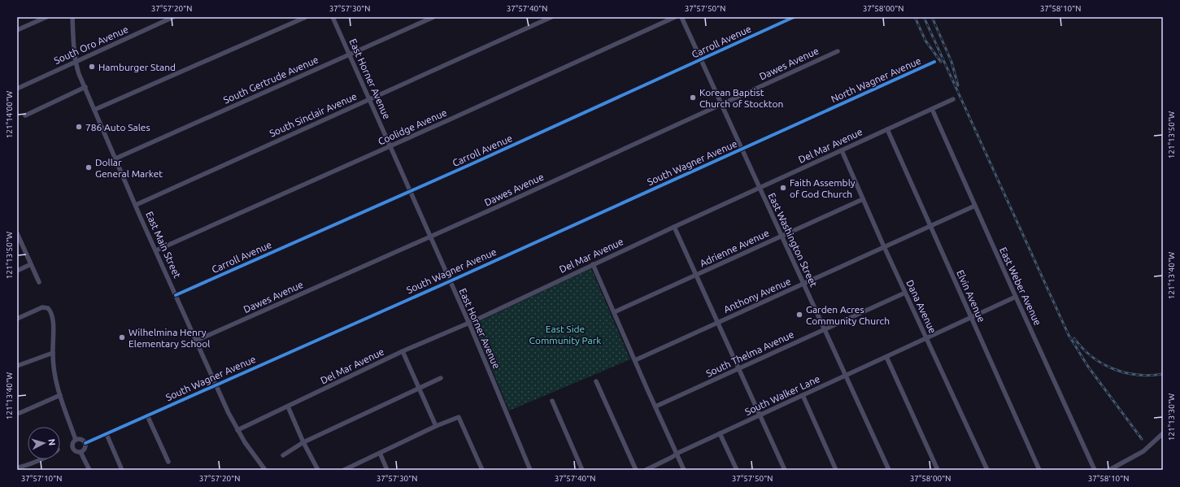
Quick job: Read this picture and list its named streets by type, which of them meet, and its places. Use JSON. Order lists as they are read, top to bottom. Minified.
{"streets":{"street":["Carroll Avenue","South Oro Avenue","Dawes Avenue","East Horner Avenue","South Gertrude Avenue","North Wagner Avenue","South Sinclair Avenue","Coolidge Avenue","Del Mar Avenue","South Wagner Avenue","East Washington Street","East Main Street","Adrienne Avenue","East Weber Avenue","Anthony Avenue","Elvin Avenue","Dana Avenue","South Thelma Avenue","South Walker Lane"]},"crossings":[["Carroll Avenue","East Horner Avenue"],["Carroll Avenue","East Washington Street"],["Carroll Avenue","East Main Street"],["South Oro Avenue","East Main Street"],["Dawes Avenue","East Horner Avenue"],["Dawes Avenue","East Washington Street"],["Dawes Avenue","East Main Street"],["East Horner Avenue","South Gertrude Avenue"],["East Horner Avenue","South Sinclair Avenue"],["East Horner Avenue","Coolidge Avenue"],["East Horner Avenue","Del Mar Avenue"],["East Horner Avenue","South Wagner Avenue"],["South Gertrude Avenue","East Main Street"],["North Wagner Avenue","South Wagner Avenue"],["South Sinclair Avenue","East Main Street"],["Coolidge Avenue","East Main Street"],["Del Mar Avenue","East Washington Street"],["Del Mar Avenue","East Main Street"],["Del Mar Avenue","East Weber Avenue"],["Del Mar Avenue","Elvin Avenue"],["Del Mar Avenue","Dana Avenue"],["South Wagner Avenue","East Washington Street"],["South Wagner Avenue","East Main Street"],["East Washington Street","Adrienne Avenue"],["East Washington Street","Anthony Avenue"],["East Washington Street","South Thelma Avenue"],["East Washington Street","South Walker Lane"],["Adrienne Avenue","Dana Avenue"],["East Weber Avenue","Anthony Avenue"],["East Weber Avenue","South Walker Lane"],["Anthony Avenue","Elvin Avenue"],["Anthony Avenue","Dana Avenue"],["Elvin Avenue","South Walker Lane"],["Dana Avenue","South Thelma Avenue"],["Dana Avenue","South Walker Lane"]],"parks":["East Side Community Park"],"places":["Hamburger Stand","Korean Baptist Church of Stockton","786 Auto Sales","Dollar General Market","Faith Assembly of God Church","Garden Acres Community Church","Wilhelmina Henry Elementary School"],"north":"right","coordinates":["37°57'20\"N","37°57'30\"N","37°57'40\"N","37°57'50\"N","37°58'00\"N","37°58'10\"N","121°14'00\"W","121°13'50\"W","121°13'40\"W","121°13'30\"W","37°57'10\"N"]}
